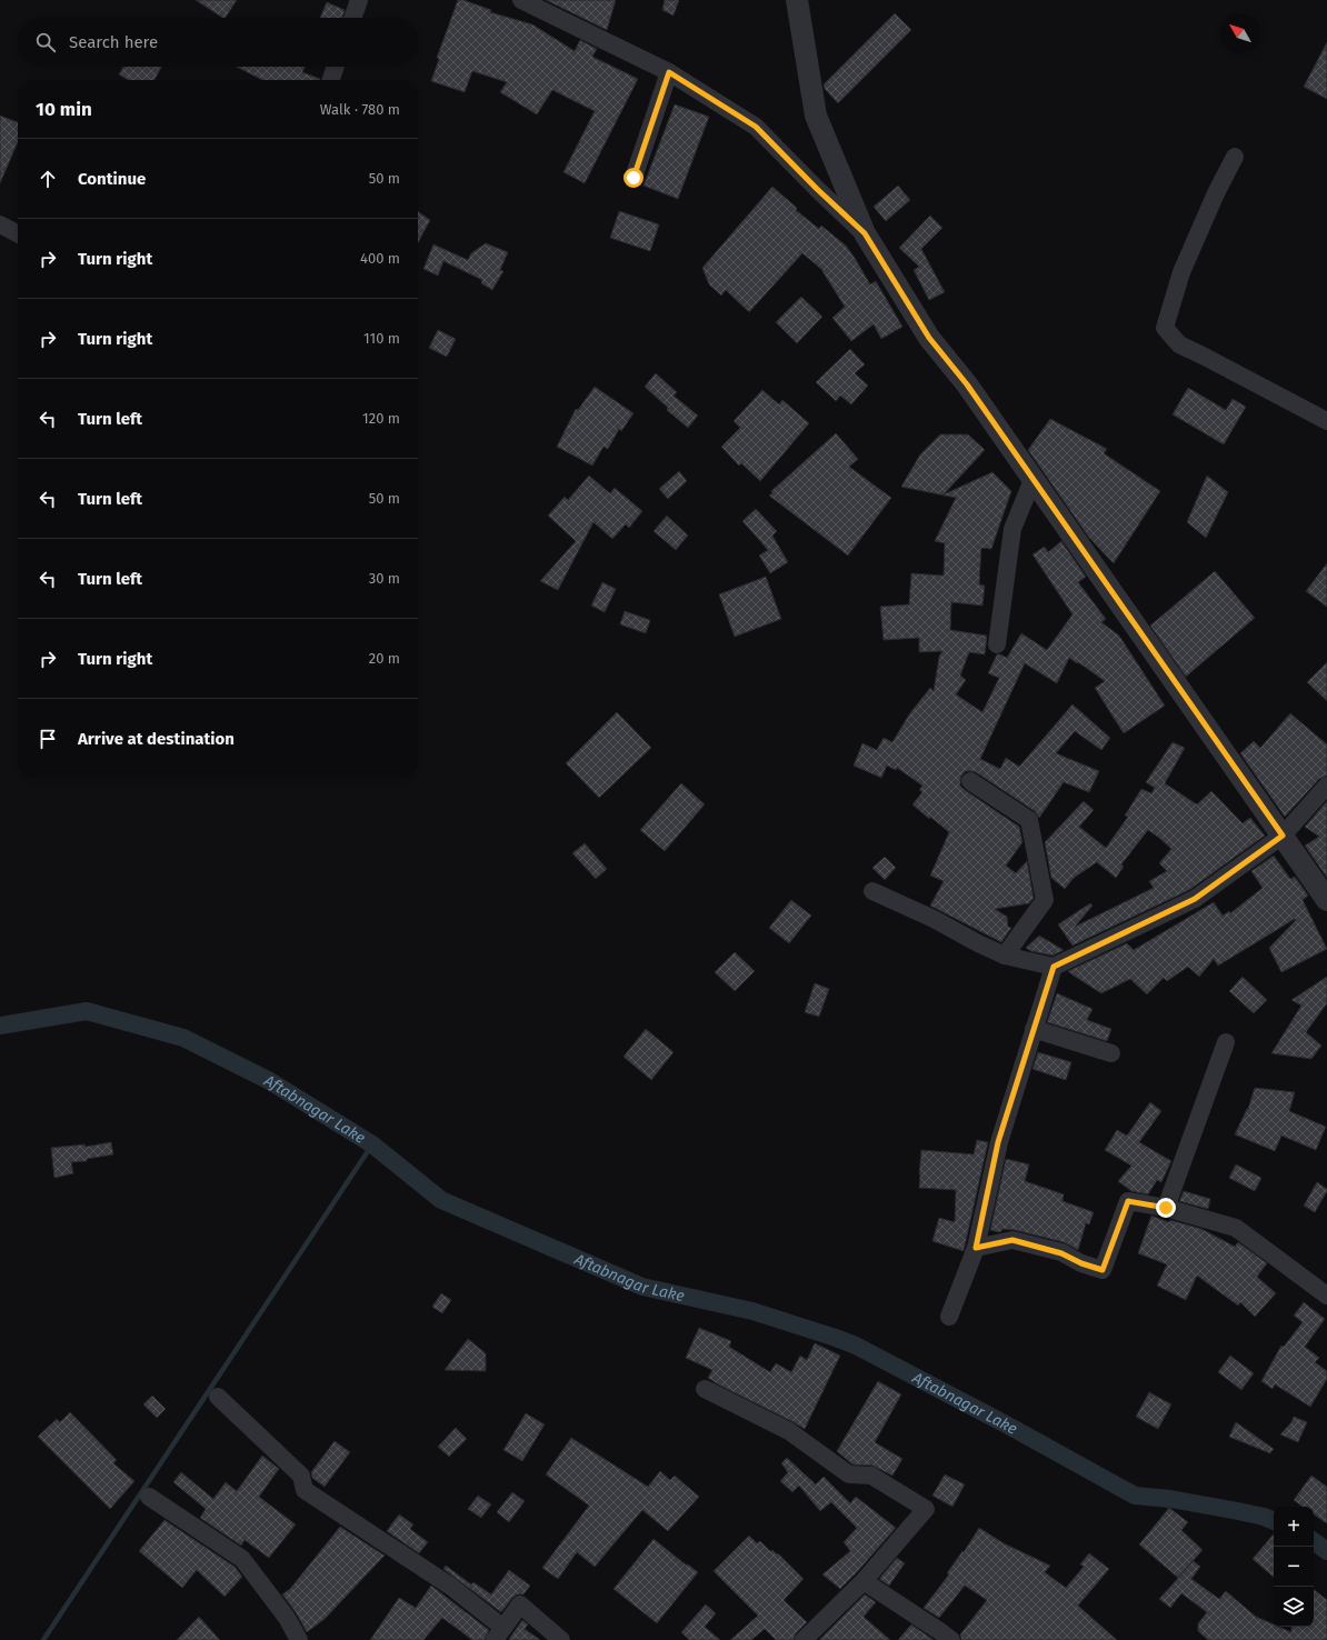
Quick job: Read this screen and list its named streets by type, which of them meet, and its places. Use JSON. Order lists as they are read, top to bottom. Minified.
{"water":["Aftabnagar Lake"],"north":"top left","page":{"search":"Search here","heading":["10 min","Walk · 780 m"],"list":[["Continue","50 m"],["Turn right","400 m"],["Turn right","110 m"],["Turn left","120 m"],["Turn left","50 m"],["Turn left","30 m"],["Turn right","20 m"],"Arrive at destination"],"map_buttons":["+","−"]}}
